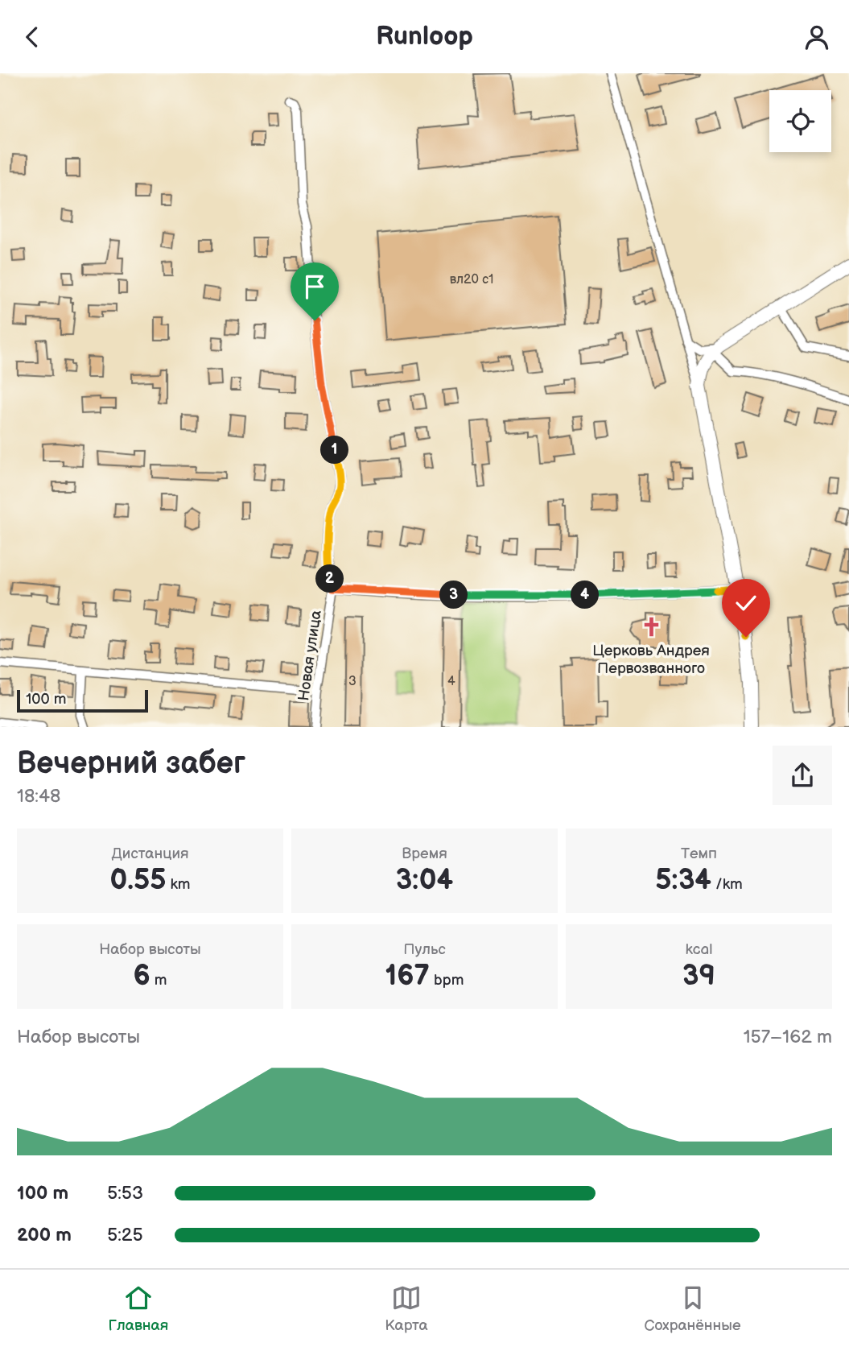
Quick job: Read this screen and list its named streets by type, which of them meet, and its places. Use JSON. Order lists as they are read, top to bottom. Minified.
{"streets":{"street":["Новая улица"]},"places":{"church":["Церковь Андрея Первозванного"]},"house_numbers":["вл20 с1","3","4"],"scale_bar":"100 m","page":{"header":"Runloop","pins":["1","2","3","4"],"scale":"100 m","heading":["Вечерний забег","18:48"],"stats":[["Дистанция","0.55 km"],["Время","3:04"],["Темп","5:34 /km"],["Набор высоты","6 m"],["Пульс","167 bpm"],["kcal","39"]],"chart":["Набор высоты","157–162 m"],"list":[{"name":"100 m","note":"5:53"},{"name":"200 m","note":"5:25"}],"tabs":["Главная","Карта","Сохранённые"]}}
